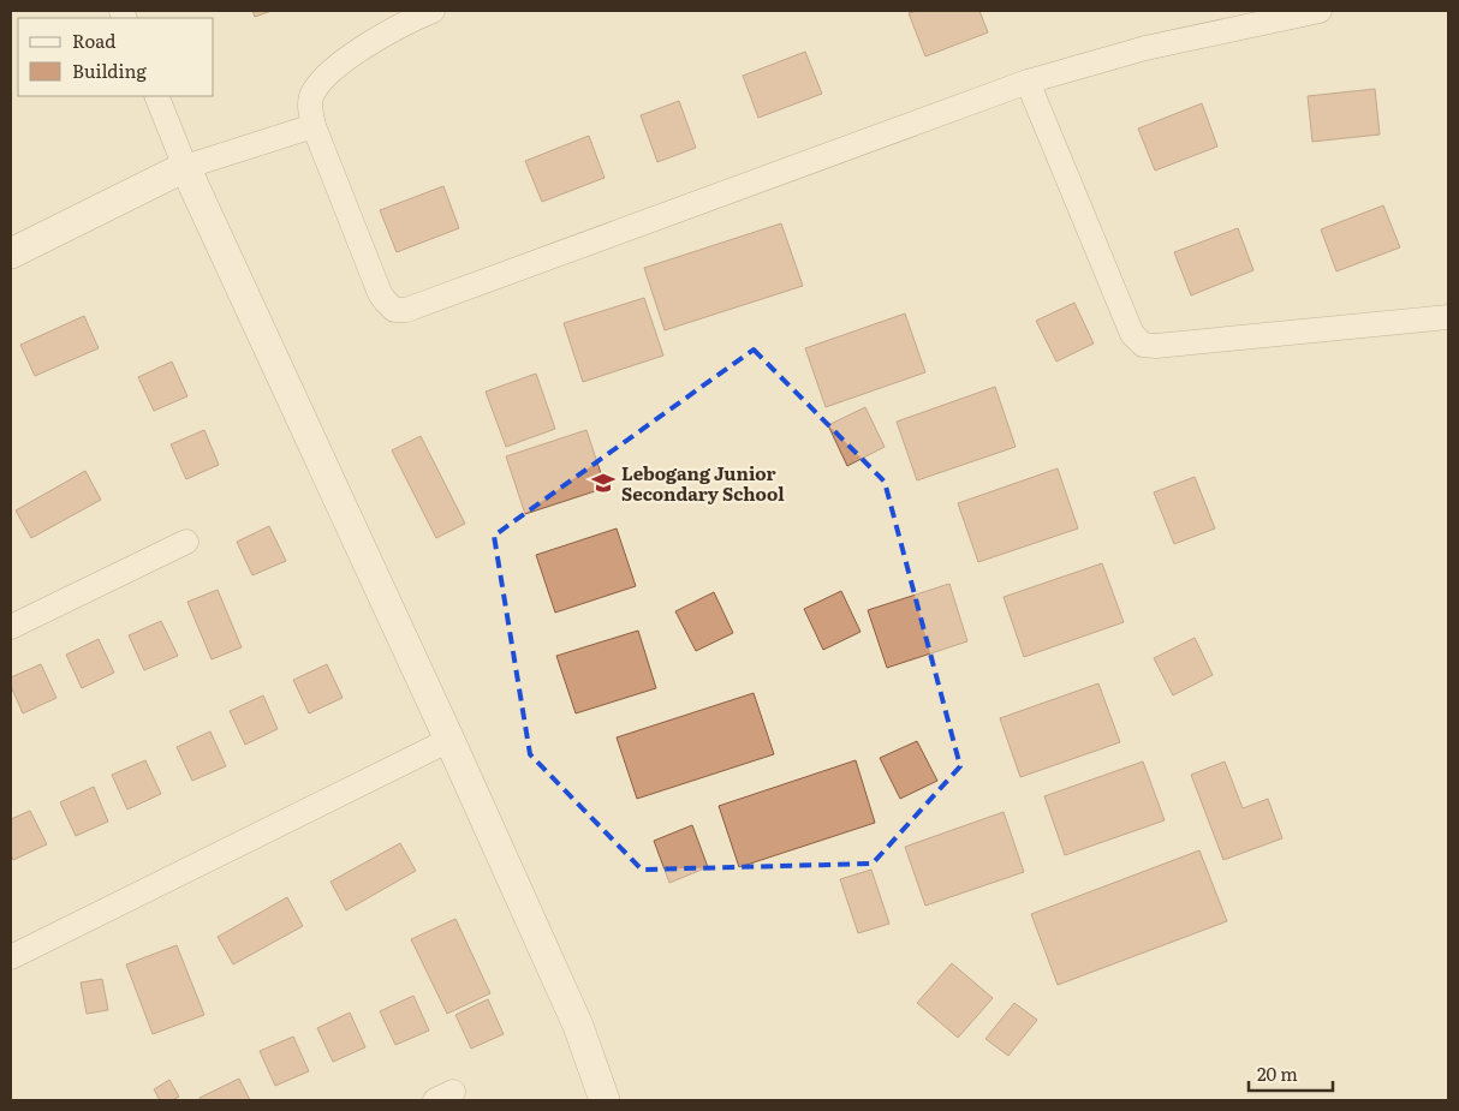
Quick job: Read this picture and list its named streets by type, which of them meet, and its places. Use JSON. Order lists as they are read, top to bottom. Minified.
{"places":{"school or university":["Lebogang Junior Secondary School"]},"legend":["Road","Building"],"scale_bar":"20 m"}
